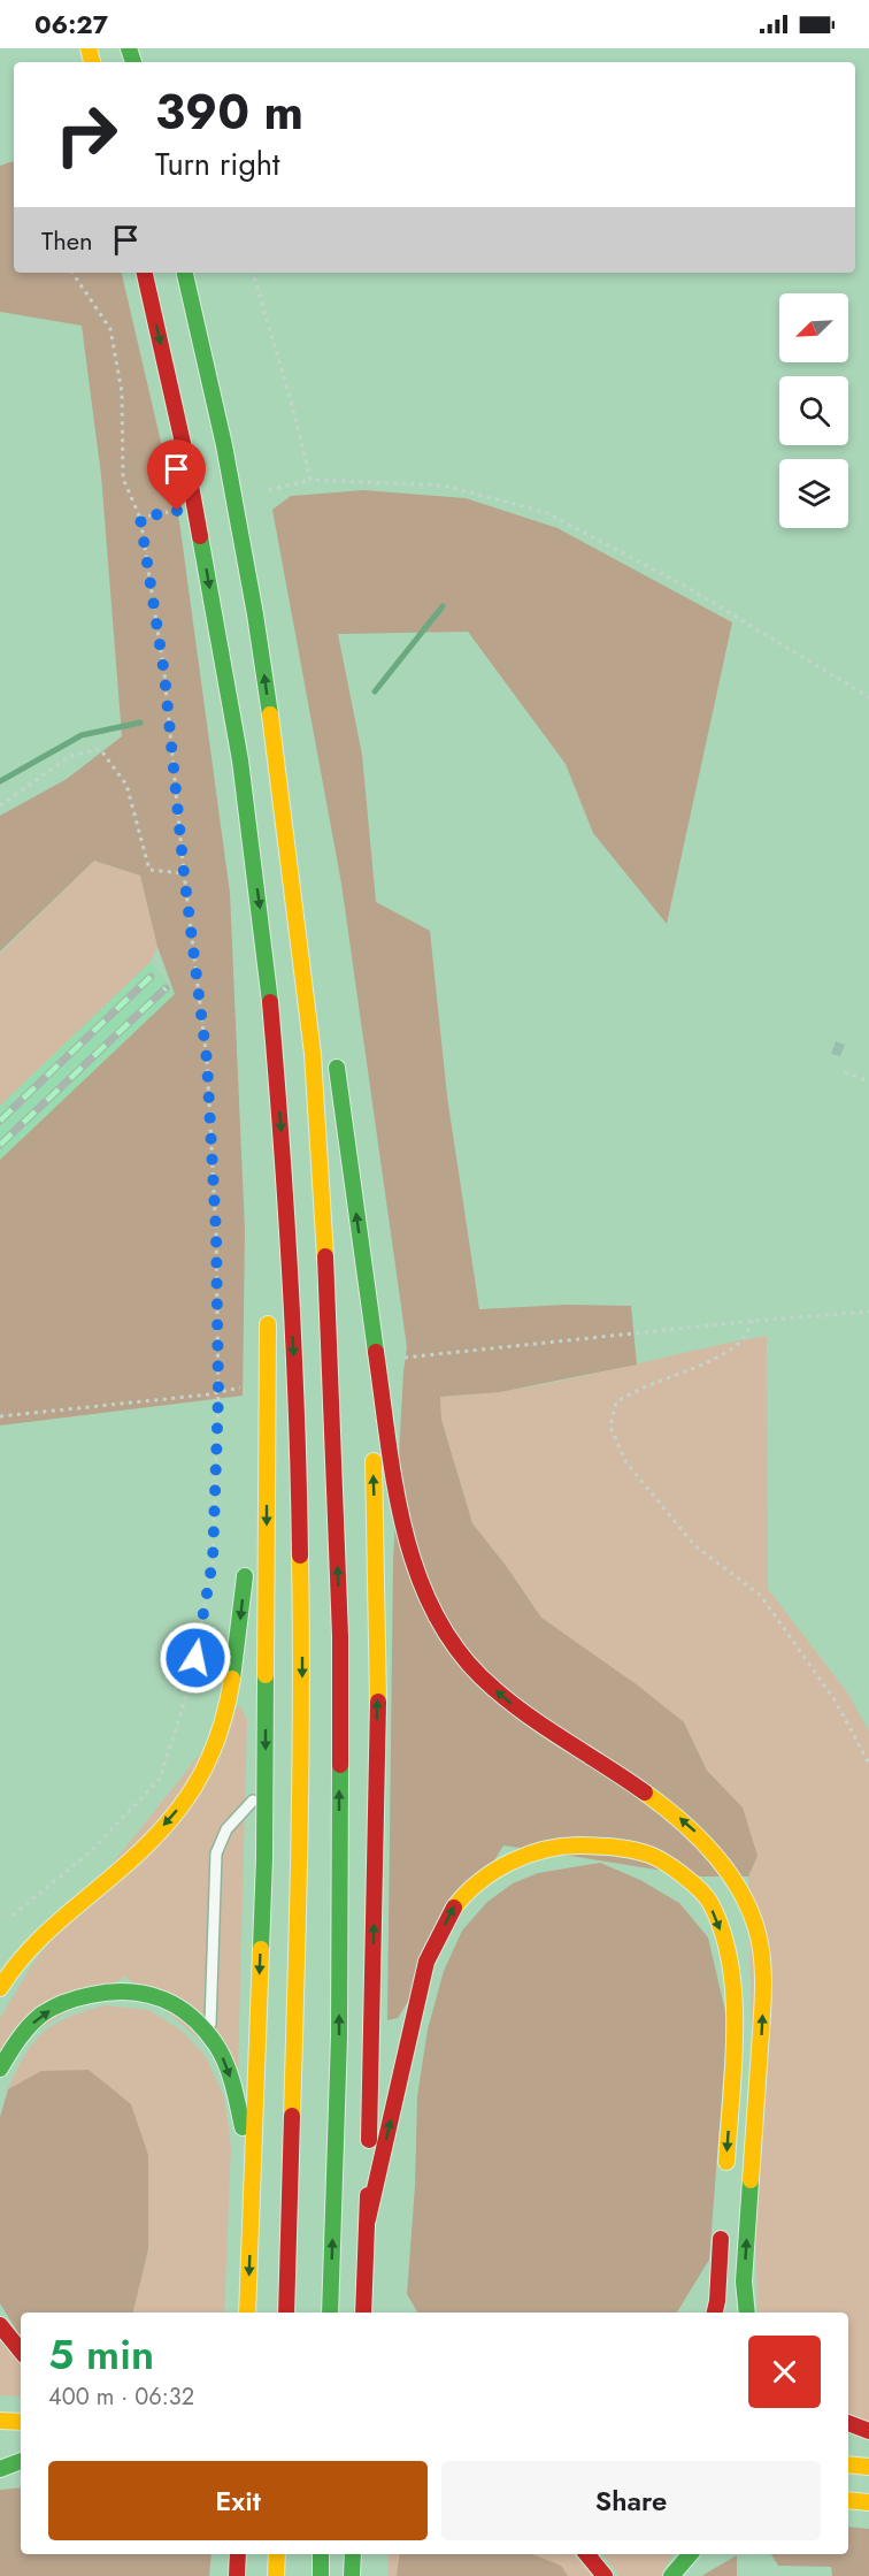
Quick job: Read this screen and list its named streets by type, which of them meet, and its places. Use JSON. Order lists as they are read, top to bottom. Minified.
{"north":"bottom left","page":{"status":"06:27","turn":["390 m","Turn right"],"then":"Then","heading":["5 min","400 m · 06:32"],"buttons":["Exit","Share"]}}
